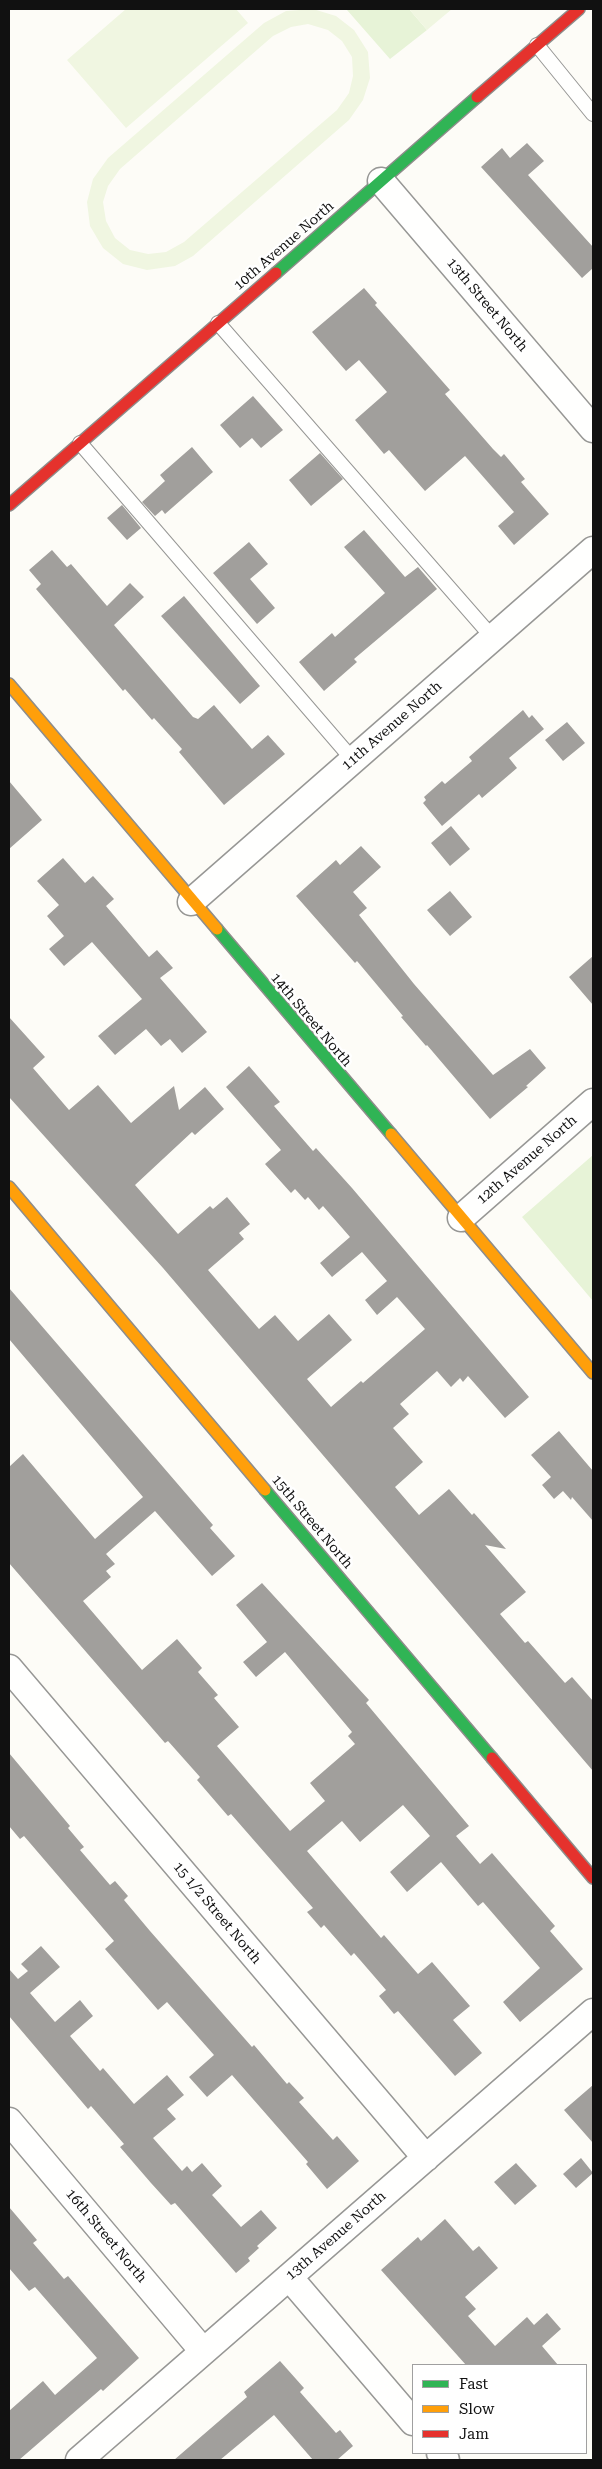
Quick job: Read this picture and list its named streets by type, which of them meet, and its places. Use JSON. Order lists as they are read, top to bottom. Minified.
{"streets":{"street":["10th Avenue North","13th Street North","11th Avenue North","14th Street North","12th Avenue North","15th Street North","15 1/2 Street North","16th Street North","13th Avenue North"]},"crossings":[["10th Avenue North","13th Street North"],["11th Avenue North","14th Street North"],["14th Street North","12th Avenue North"],["15 1/2 Street North","13th Avenue North"],["16th Street North","13th Avenue North"]],"legend":["Fast","Slow","Jam"]}
